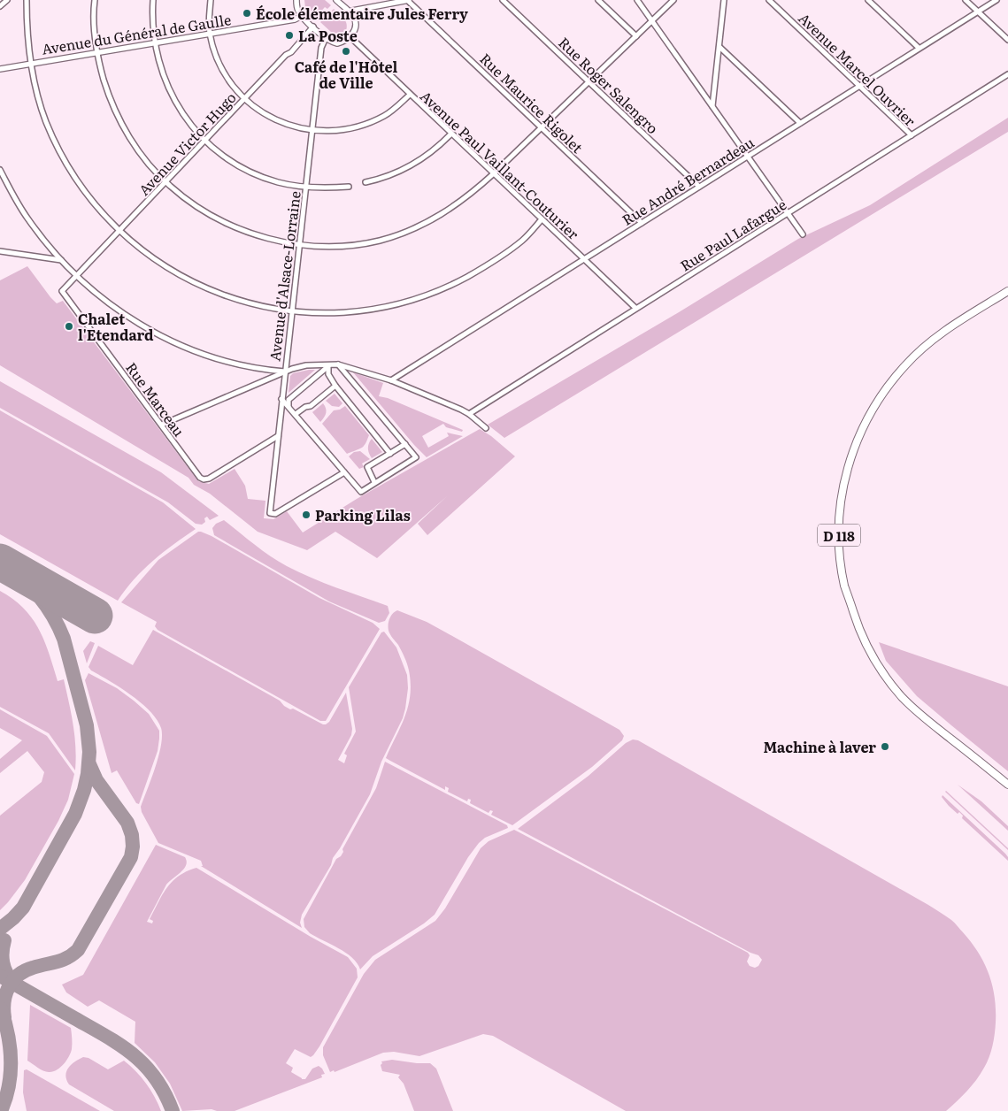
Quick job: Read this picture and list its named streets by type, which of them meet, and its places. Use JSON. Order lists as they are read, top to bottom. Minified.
{"streets":{"main road":["D 118"],"street":["Avenue du Général de Gaulle","Avenue Marcel Ouvrier","Rue Roger Salengro","Rue Maurice Rigolet","Avenue Victor Hugo","Avenue Paul Vaillant-Couturier","Rue André Bernardeau","Rue Paul Lafargue","Avenue d'Alsace-Lorraine","Rue Marceau"]},"crossings":[["Avenue Marcel Ouvrier","Rue André Bernardeau"],["Avenue Marcel Ouvrier","Rue Paul Lafargue"],["Rue Roger Salengro","Rue André Bernardeau"],["Rue Maurice Rigolet","Rue André Bernardeau"],["Avenue Victor Hugo","Rue Marceau"],["Avenue Paul Vaillant-Couturier","Rue André Bernardeau"],["Avenue Paul Vaillant-Couturier","Rue Paul Lafargue"],["Avenue d'Alsace-Lorraine","Rue Marceau"]],"places":["École élémentaire Jules Ferry","La Poste","Café de l'Hôtel de Ville","Chalet l'Etendard","Parking Lilas","Machine à laver"]}
